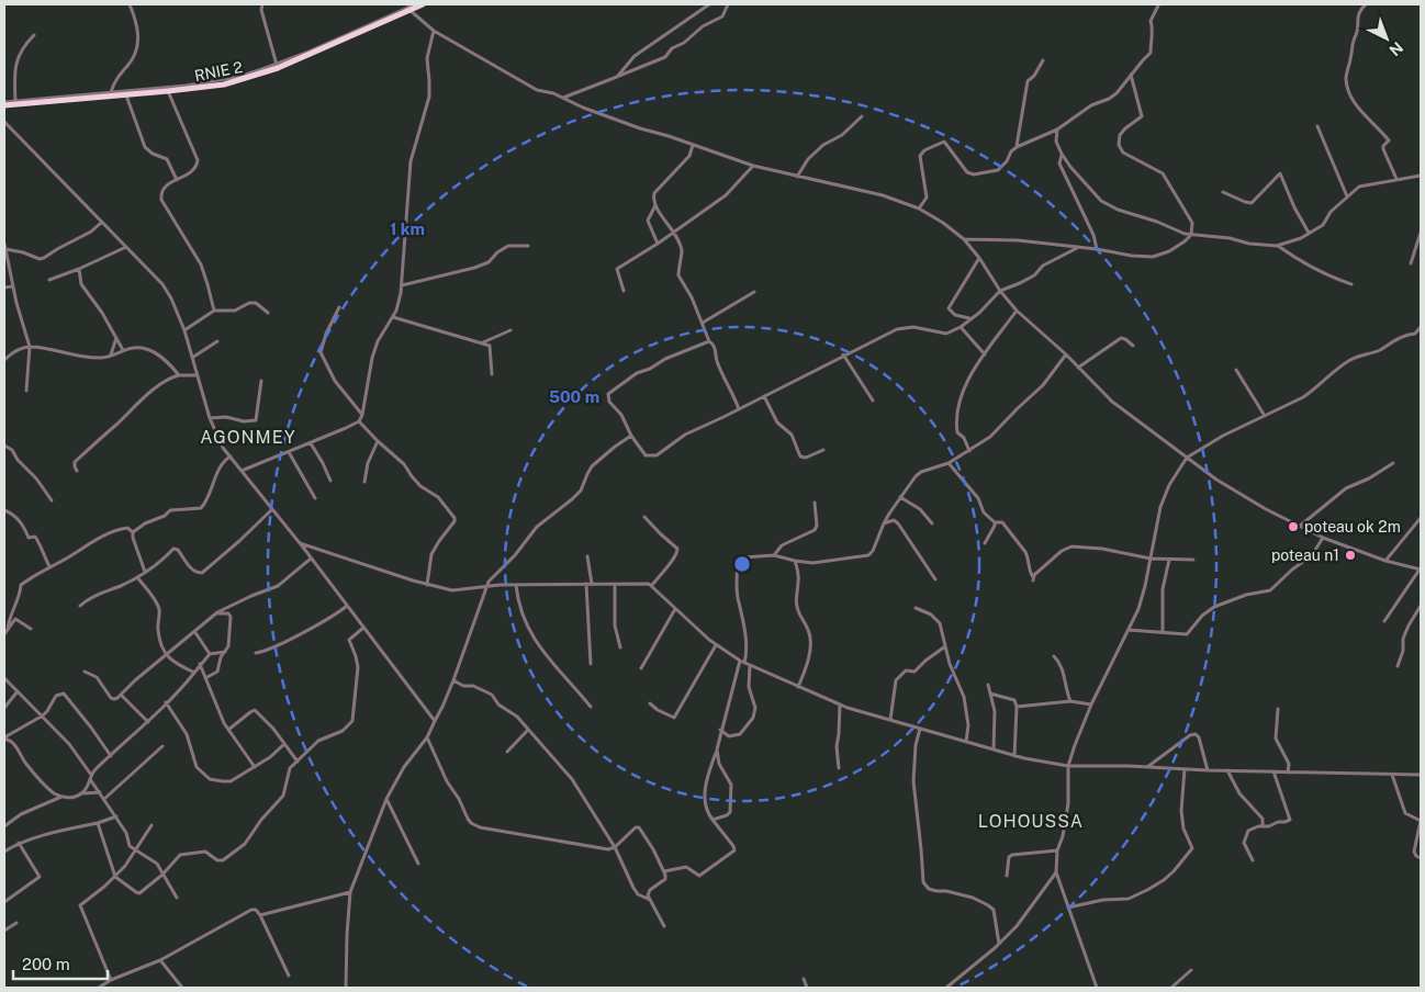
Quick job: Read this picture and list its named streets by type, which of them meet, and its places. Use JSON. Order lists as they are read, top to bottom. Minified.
{"streets":{"highway":["RNIE 2"]},"districts":["AGONMEY","LOHOUSSA"],"places":["poteau ok 2m","poteau n1"],"scale_bar":"200 m","north":"bottom right","rings":["1 km","500 m"]}
